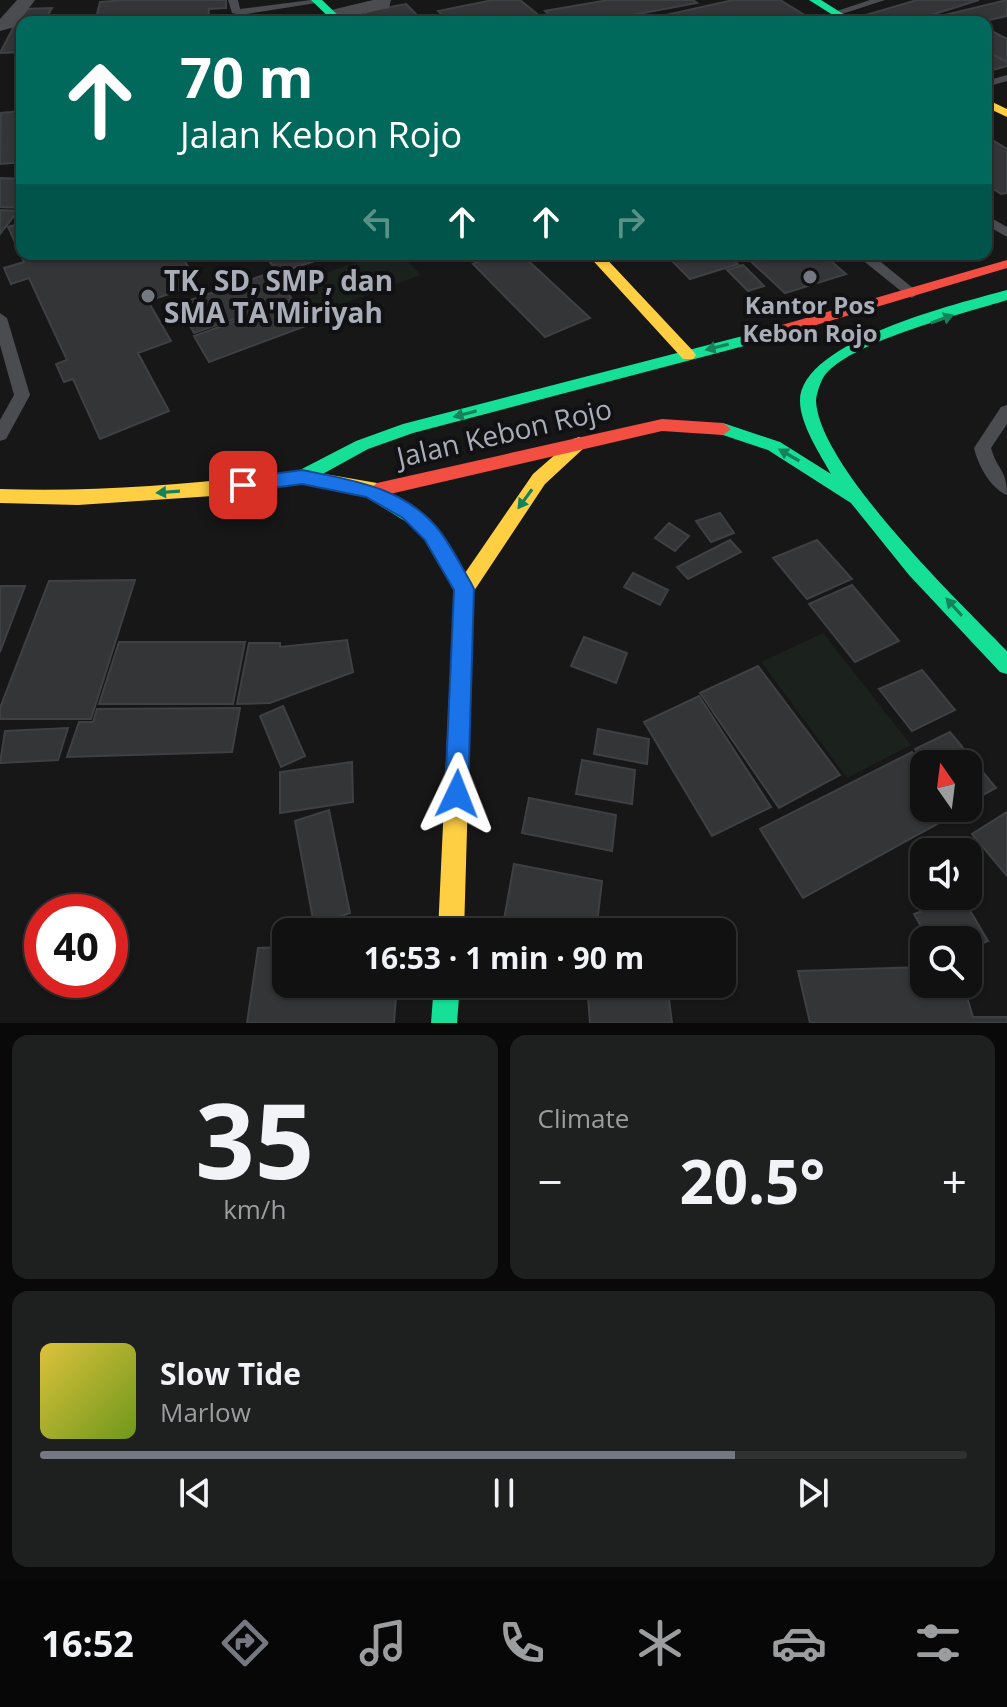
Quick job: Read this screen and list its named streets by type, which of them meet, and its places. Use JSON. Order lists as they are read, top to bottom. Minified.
{"streets":{"main road":["Jalan Kebon Rojo"]},"places":["Kantor Pos Kebon Rojo","TK, SD, SMP, dan SMA TA'Miriyah"],"north":"top","page":{"turn":["70 m","Jalan Kebon Rojo"],"limit":"40","trip":"16:53 · 1 min · 90 m","tile":[["35","km/h"],"Climate"],"heat":["−","20.5°","+"],"song":["Slow Tide","Marlow"],"tabs":"16:52"}}
